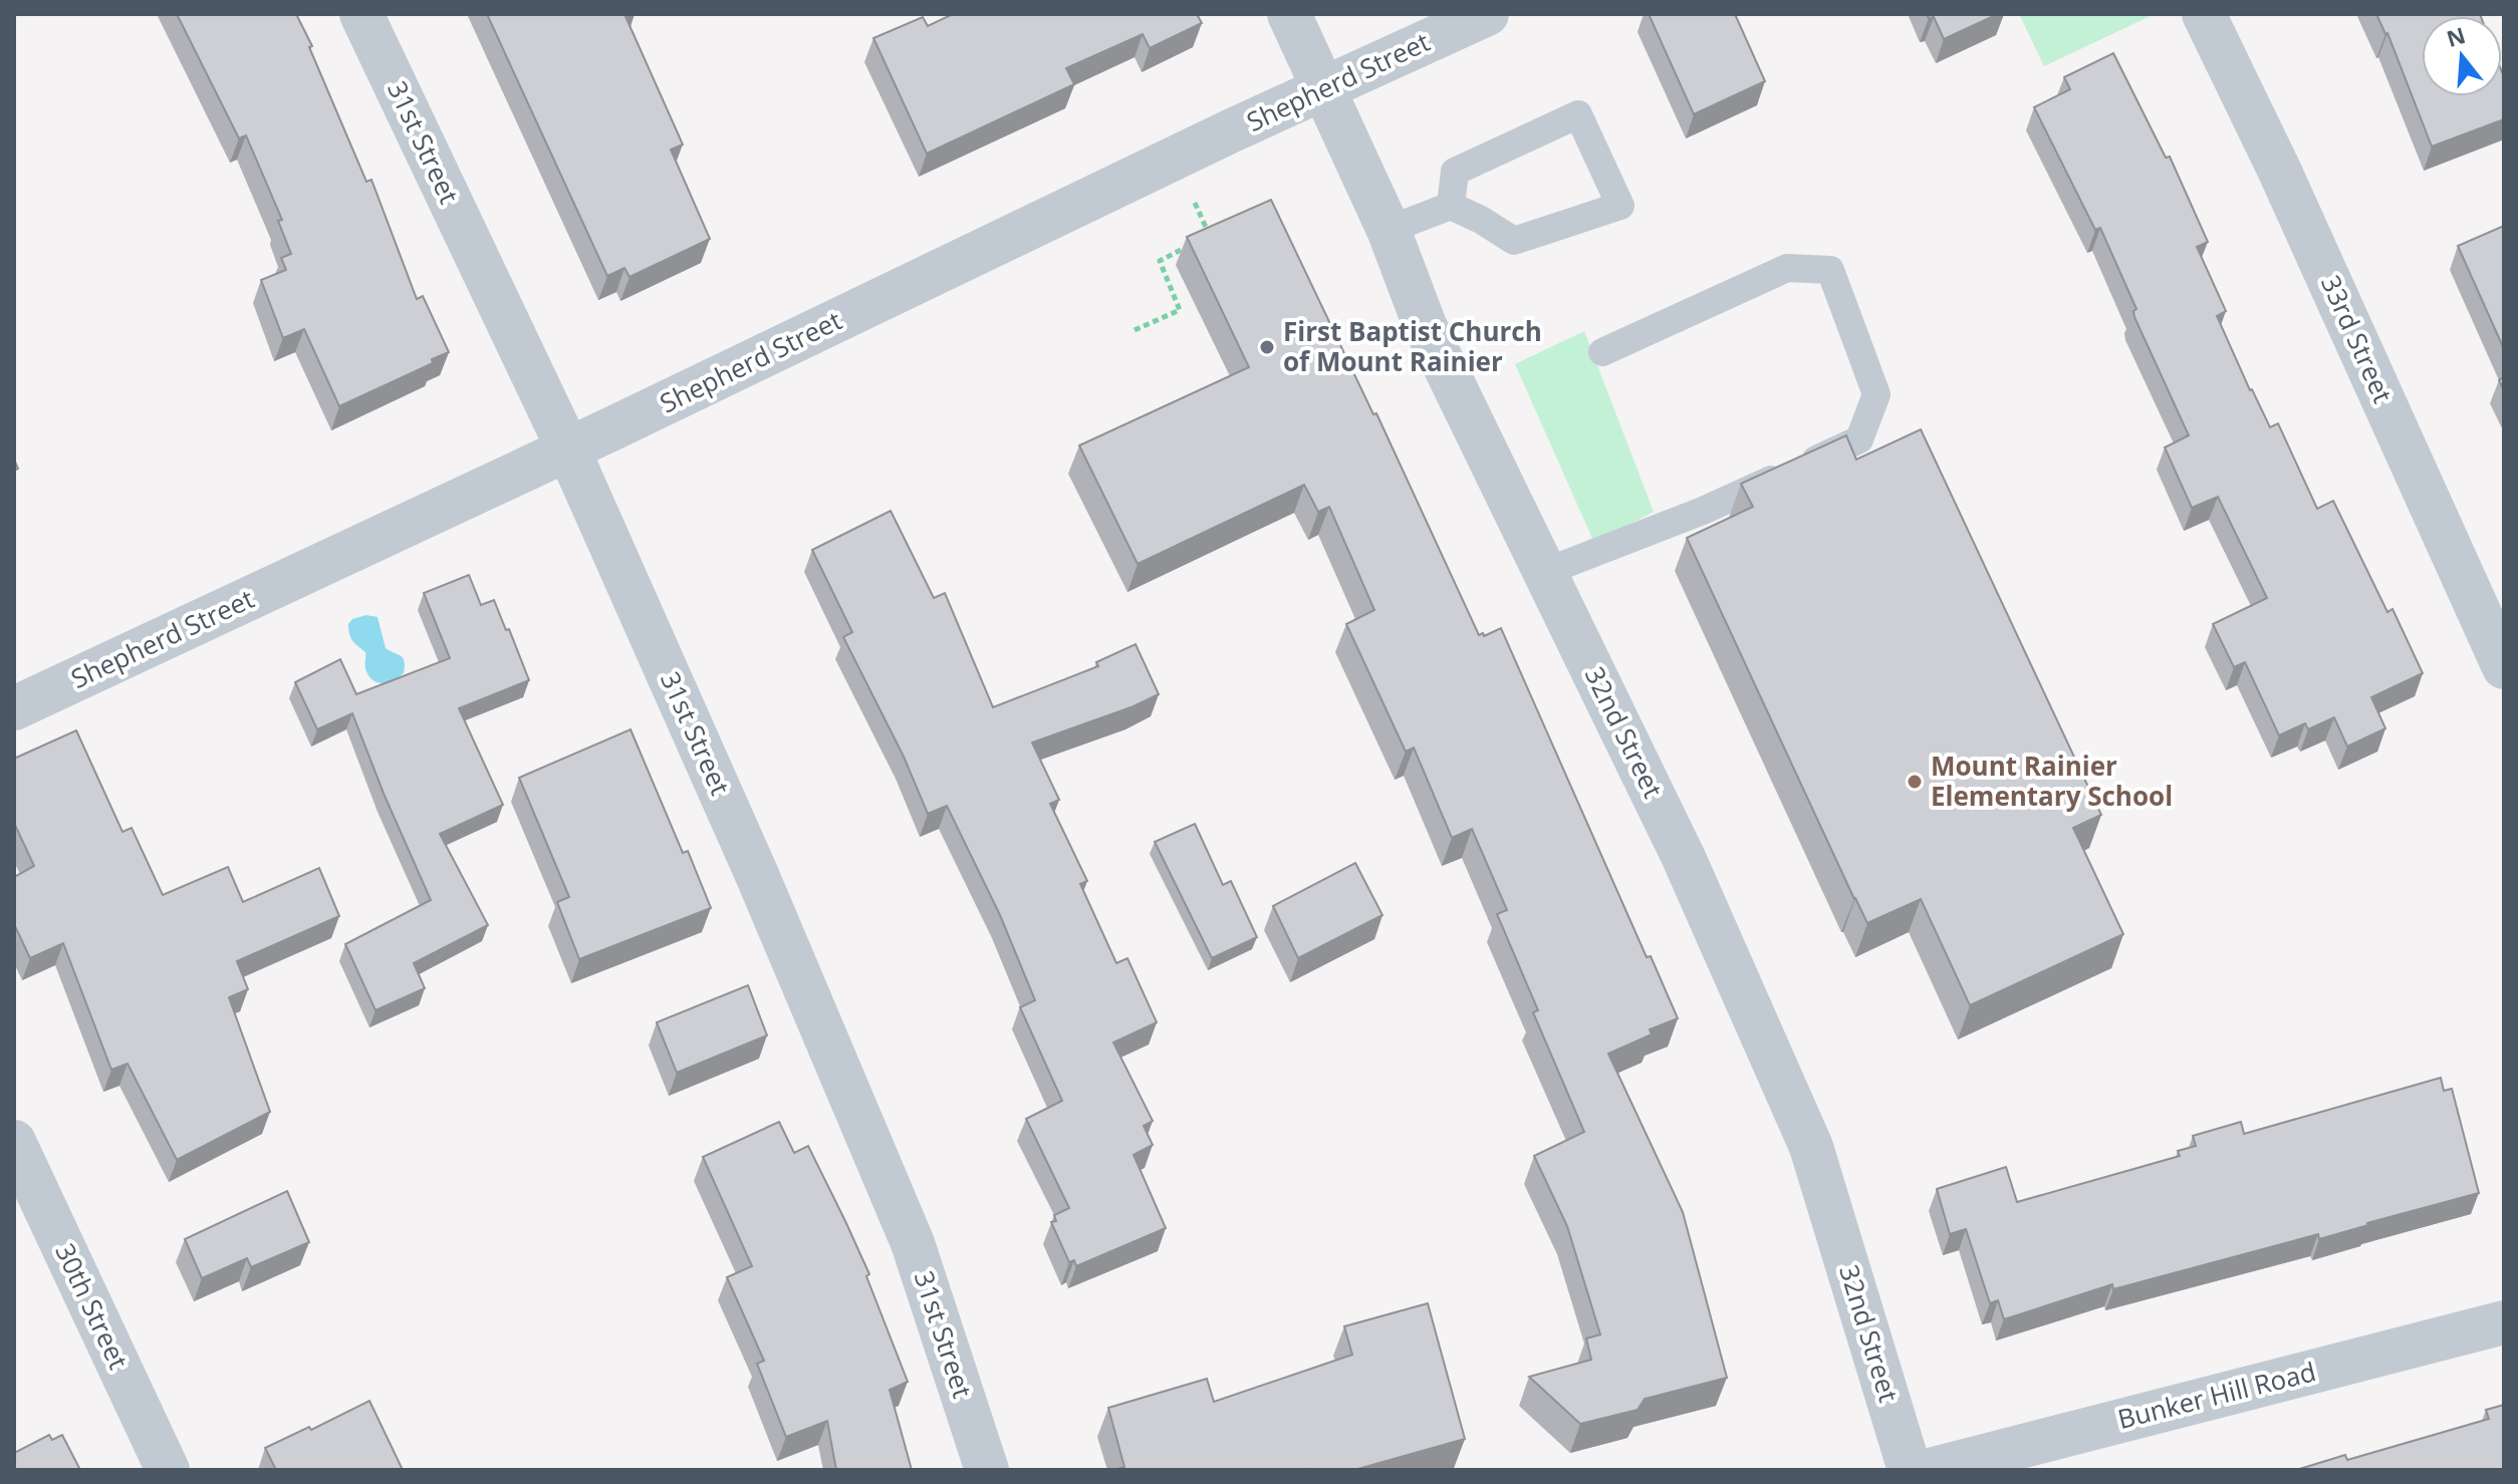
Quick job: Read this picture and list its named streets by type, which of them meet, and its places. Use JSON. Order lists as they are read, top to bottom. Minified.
{"streets":{"street":["Shepherd Street","31st Street","33rd Street","32nd Street","30th Street","Bunker Hill Road"]},"crossings":[["Shepherd Street","31st Street"],["Shepherd Street","32nd Street"]],"places":["First Baptist Church of Mount Rainier","Mount Rainier Elementary School"],"north":"top"}
